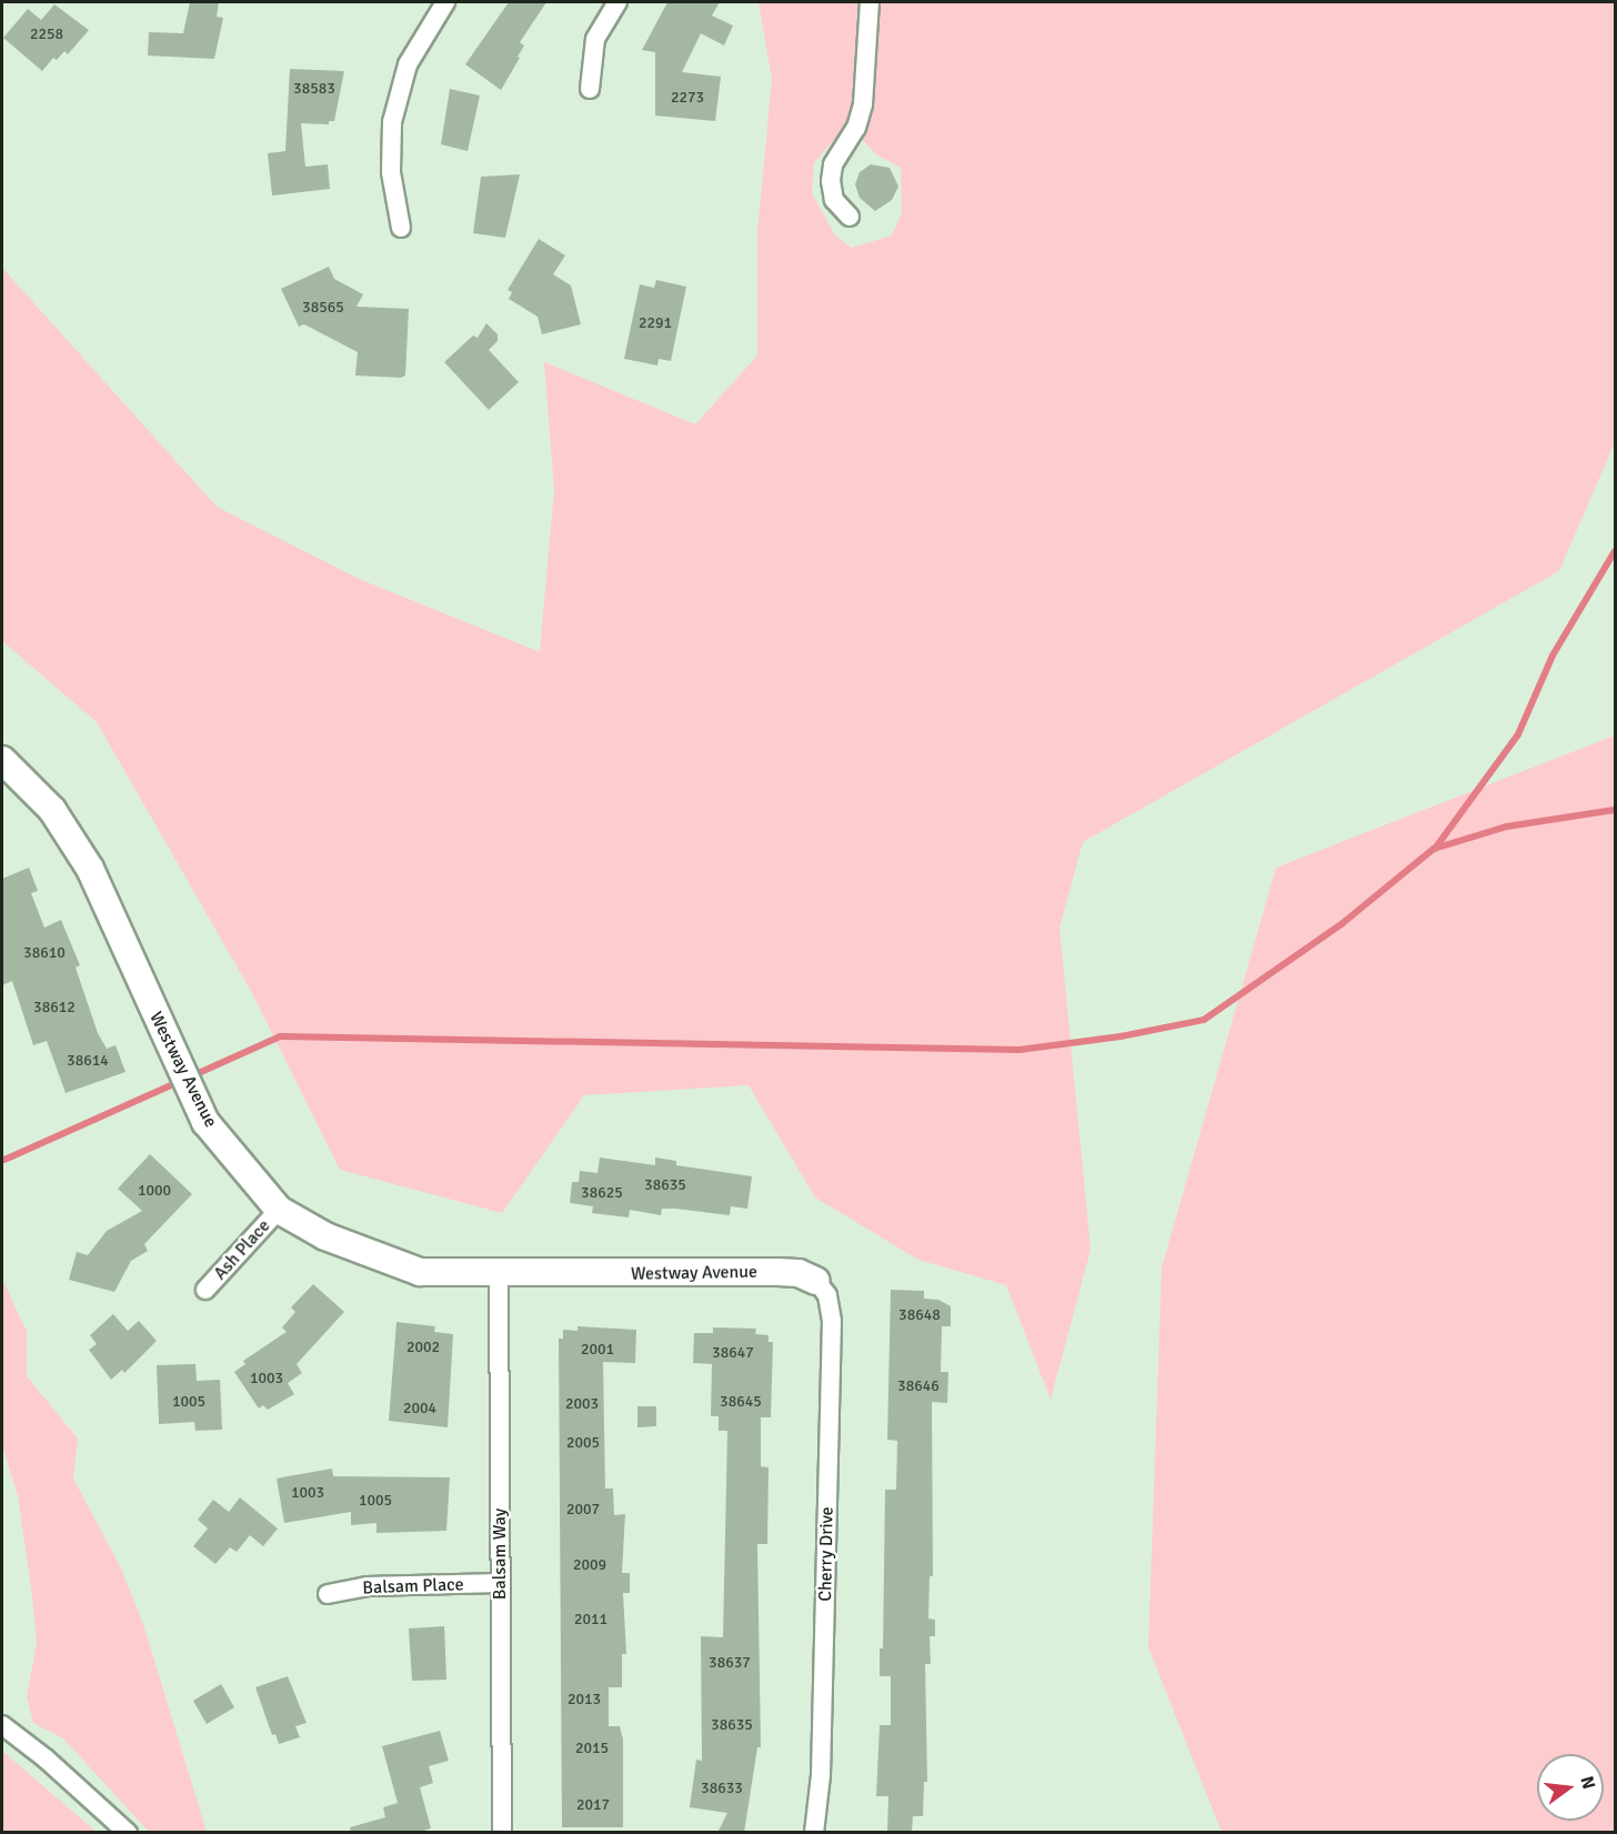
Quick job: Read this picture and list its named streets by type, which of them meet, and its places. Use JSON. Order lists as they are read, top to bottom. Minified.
{"streets":{"street":["Westway Avenue","Ash Place","Balsam Way","Cherry Drive","Balsam Place"]},"crossings":[["Westway Avenue","Ash Place"],["Westway Avenue","Balsam Way"],["Westway Avenue","Cherry Drive"],["Balsam Way","Balsam Place"]],"house_numbers":["2258","38583","2273","38565","2291","38610","38612","38614","38635","1000","38625","38648","2002","2001","38647","1003","38646","1005","38645","2003","2004","2005","1003","1005","2007","2009","2011","38637","2013","38635","2015","38633","2017"],"north":"right"}
